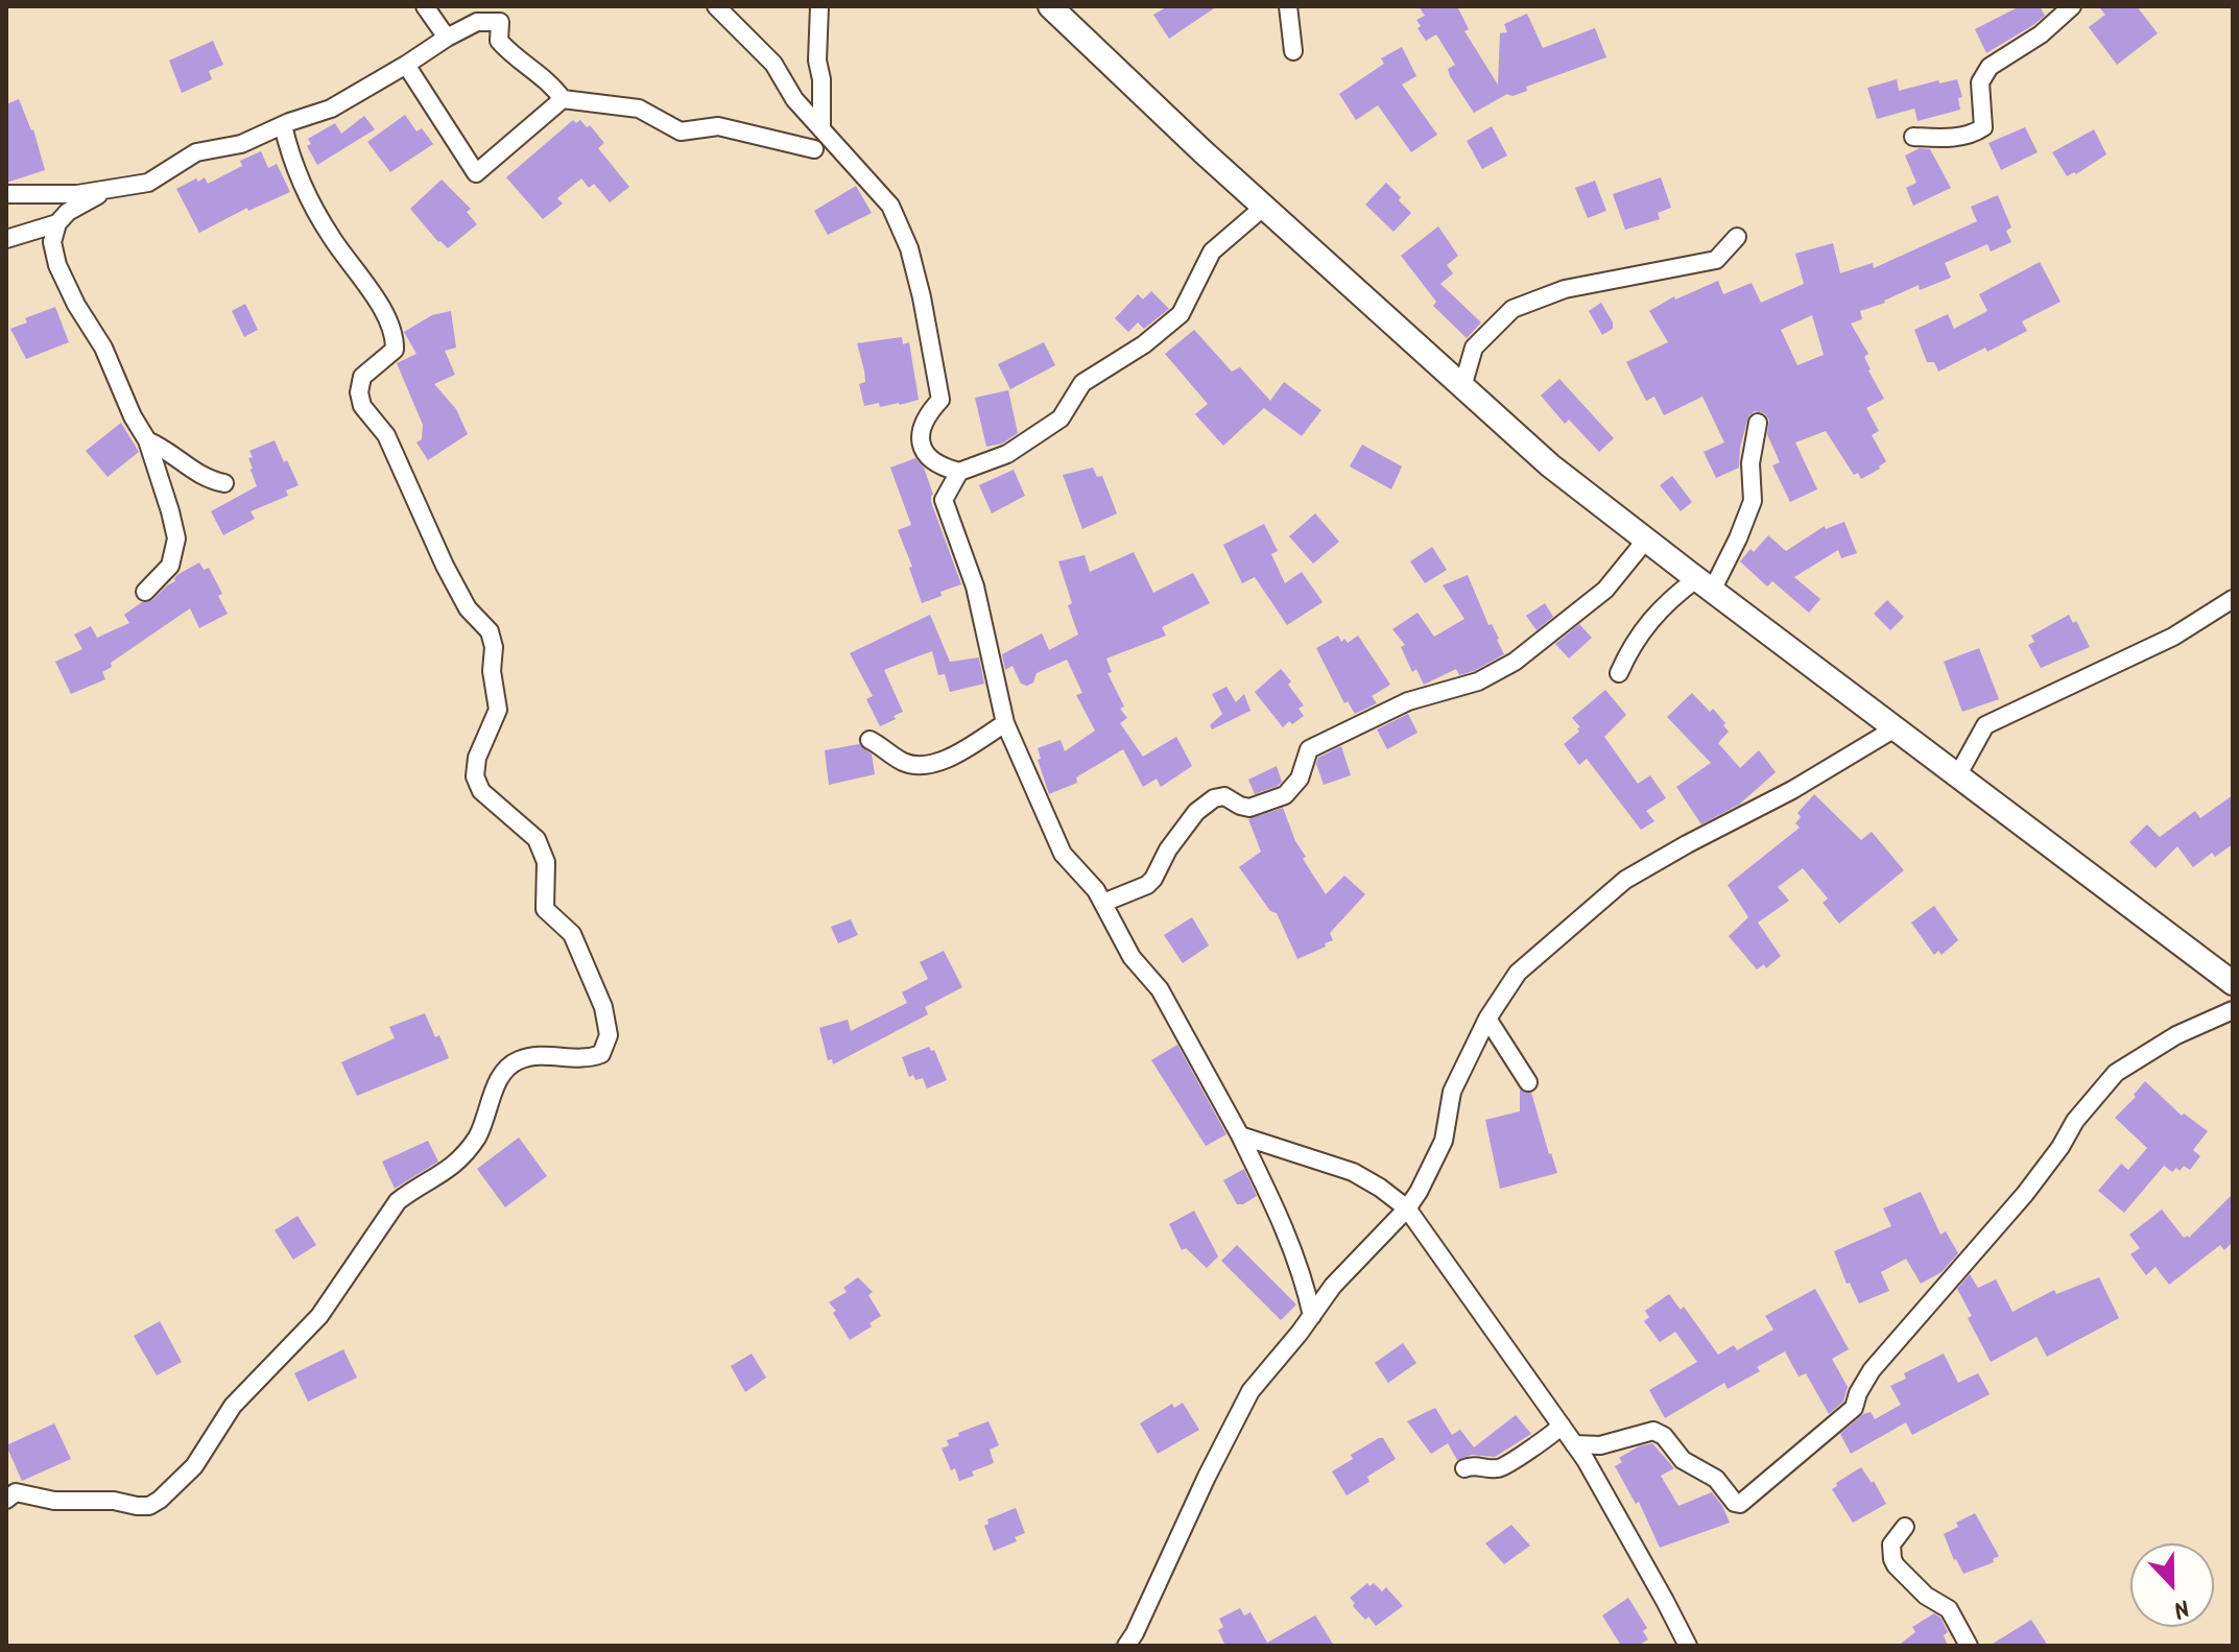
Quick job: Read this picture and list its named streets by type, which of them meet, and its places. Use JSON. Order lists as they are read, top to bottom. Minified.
{"north":"bottom"}
